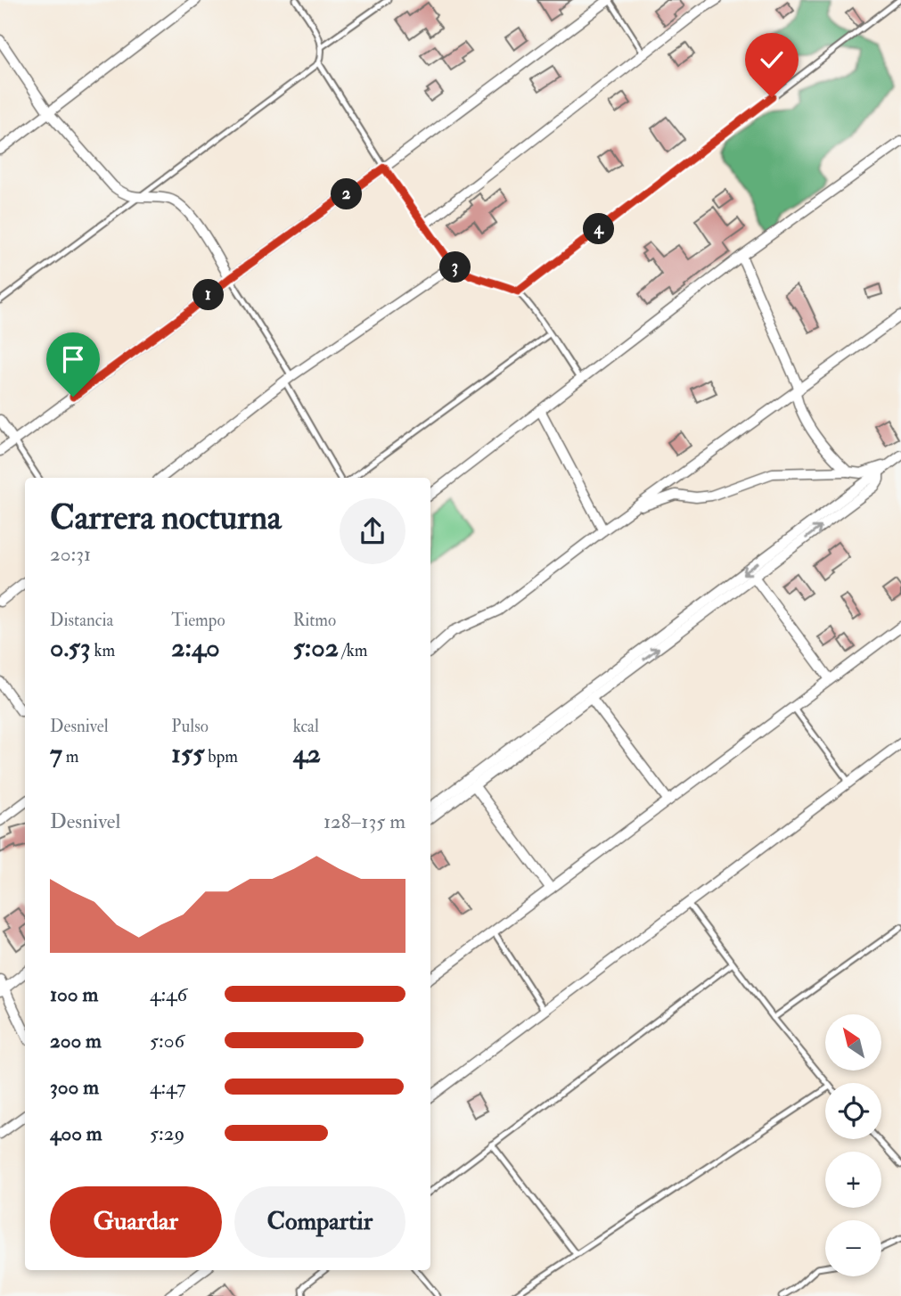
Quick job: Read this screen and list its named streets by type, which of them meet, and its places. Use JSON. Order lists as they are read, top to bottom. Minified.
{"north":"top left","page":{"pins":["2","4","3","1"],"heading":["Carrera nocturna","20:31"],"stats":[["Distancia","0.53 km"],["Tiempo","2:40"],["Ritmo","5:02 /km"],["Desnivel","7 m"],["Pulso","155 bpm"],["kcal","42"]],"chart":["Desnivel","128–135 m"],"list":[{"name":"100 m","note":"4:46"},{"name":"200 m","note":"5:06"},{"name":"300 m","note":"4:47"},{"name":"400 m","note":"5:29"}],"map_buttons":["+","−"],"buttons":["Guardar","Compartir"]}}
